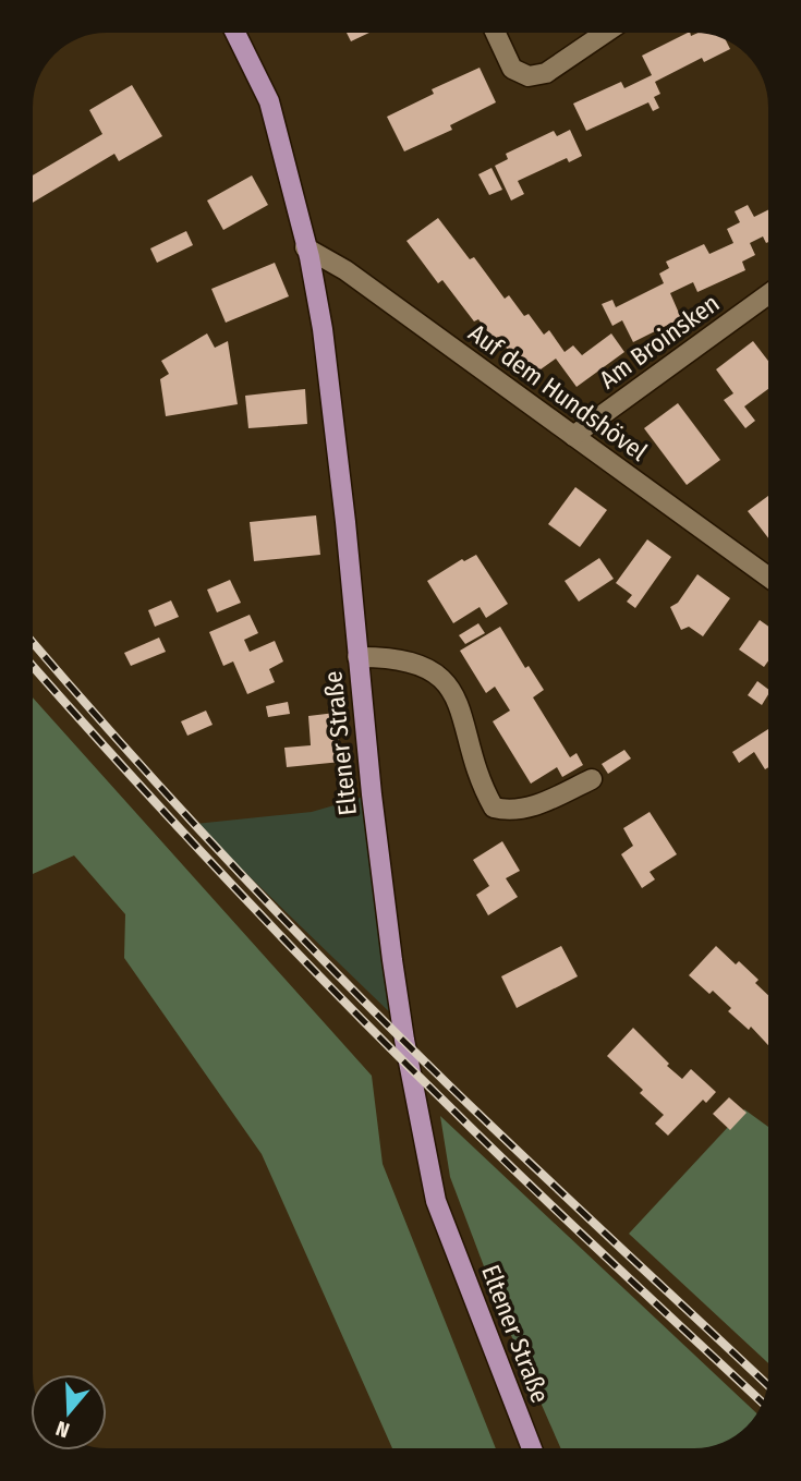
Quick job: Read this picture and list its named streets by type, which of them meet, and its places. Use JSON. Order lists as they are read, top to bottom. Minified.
{"streets":{"main road":["Eltener Straße"],"street":["Am Broinsken","Auf dem Hundshövel"]},"crossings":[["Am Broinsken","Auf dem Hundshövel"],["Auf dem Hundshövel","Eltener Straße"]],"north":"bottom"}
